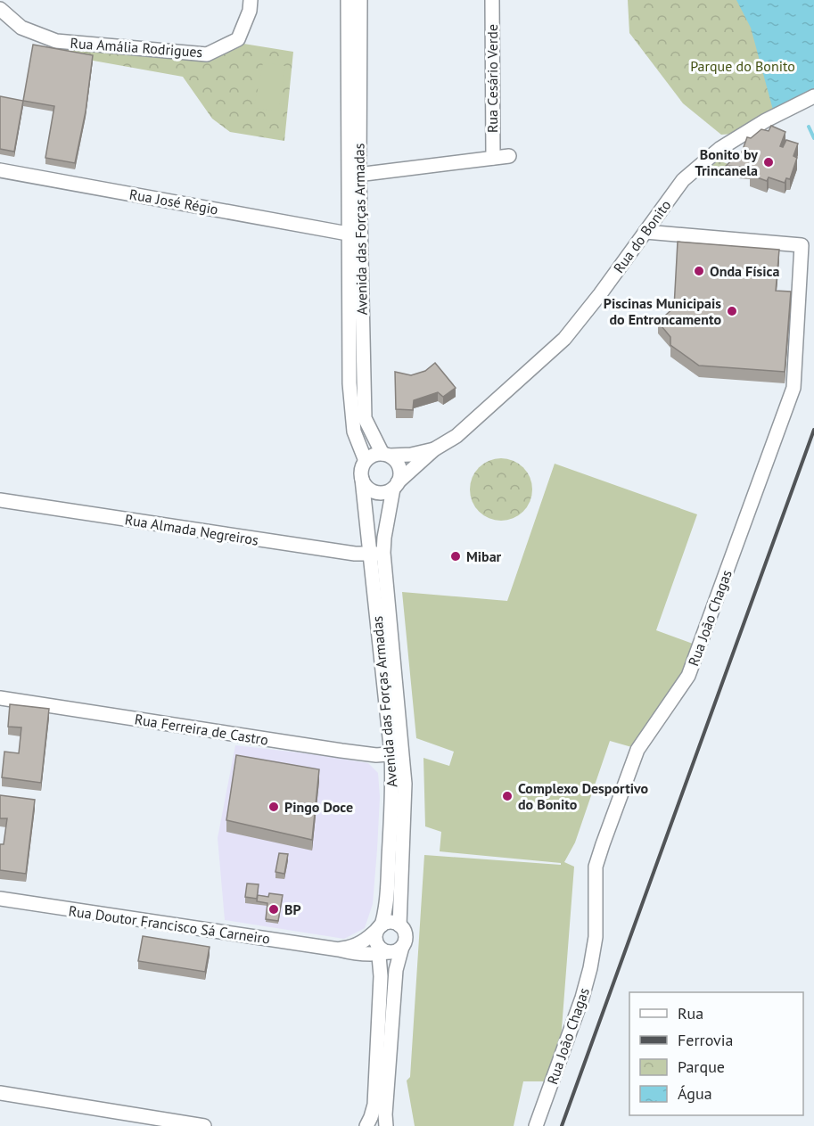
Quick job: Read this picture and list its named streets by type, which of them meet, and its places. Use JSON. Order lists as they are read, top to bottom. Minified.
{"streets":{"street":["Rua Amália Rodrigues","Rua Cesário Verde","Rua José Régio","Avenida das Forças Armadas","Rua do Bonito","Rua Almada Negreiros","Rua João Chagas","Rua Ferreira de Castro","Rua Doutor Francisco Sá Carneiro"]},"crossings":[["Rua José Régio","Avenida das Forças Armadas"],["Avenida das Forças Armadas","Rua do Bonito"],["Avenida das Forças Armadas","Rua Almada Negreiros"],["Avenida das Forças Armadas","Rua Ferreira de Castro"],["Avenida das Forças Armadas","Rua Doutor Francisco Sá Carneiro"],["Rua do Bonito","Rua João Chagas"]],"parks":["Parque do Bonito"],"places":["Bonito by Trincanela","Onda Física","Piscinas Municipais do Entroncamento","Mibar","Complexo Desportivo do Bonito","Pingo Doce","BP"],"legend":["Rua","Ferrovia","Parque","Água"]}
